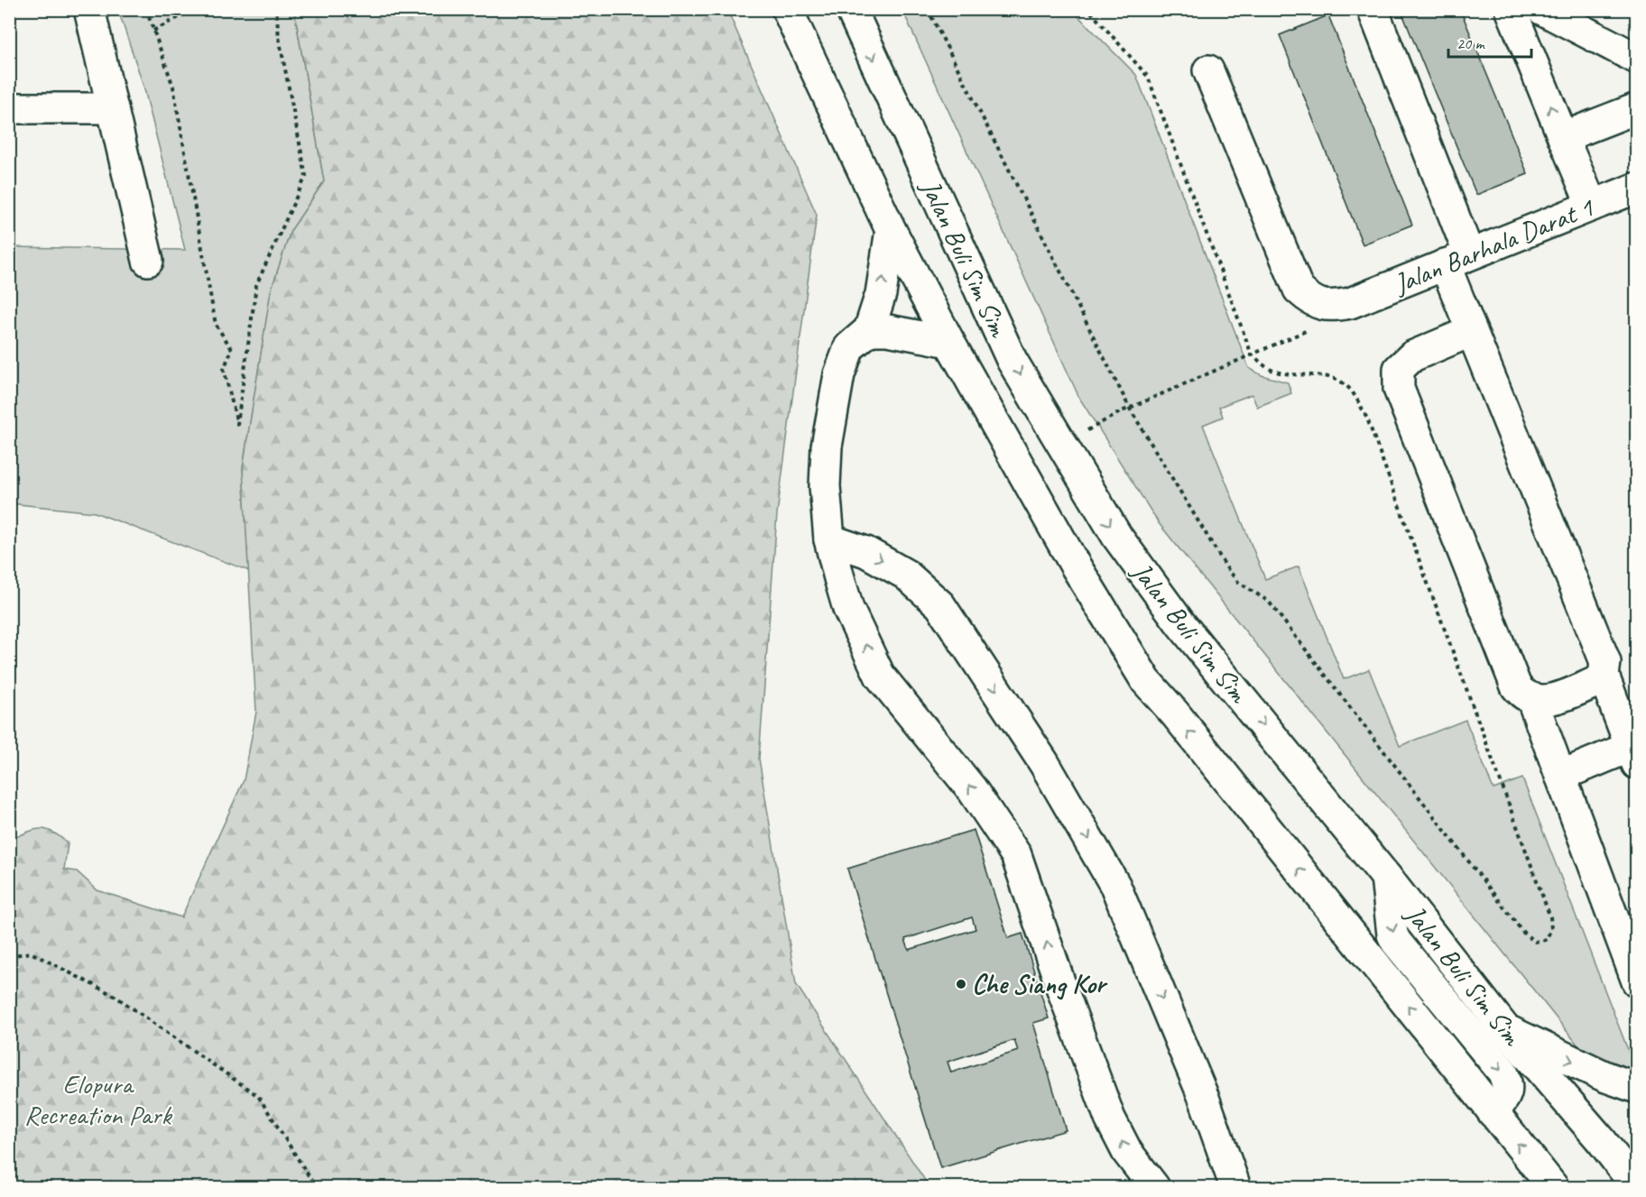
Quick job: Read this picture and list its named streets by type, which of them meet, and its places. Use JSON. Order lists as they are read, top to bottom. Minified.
{"streets":{"main road":["Jalan Barhala Darat 1","Jalan Buli Sim Sim"]},"parks":["Elopura Recreation Park"],"places":["Che Siang Kor"],"scale_bar":"20 m"}
